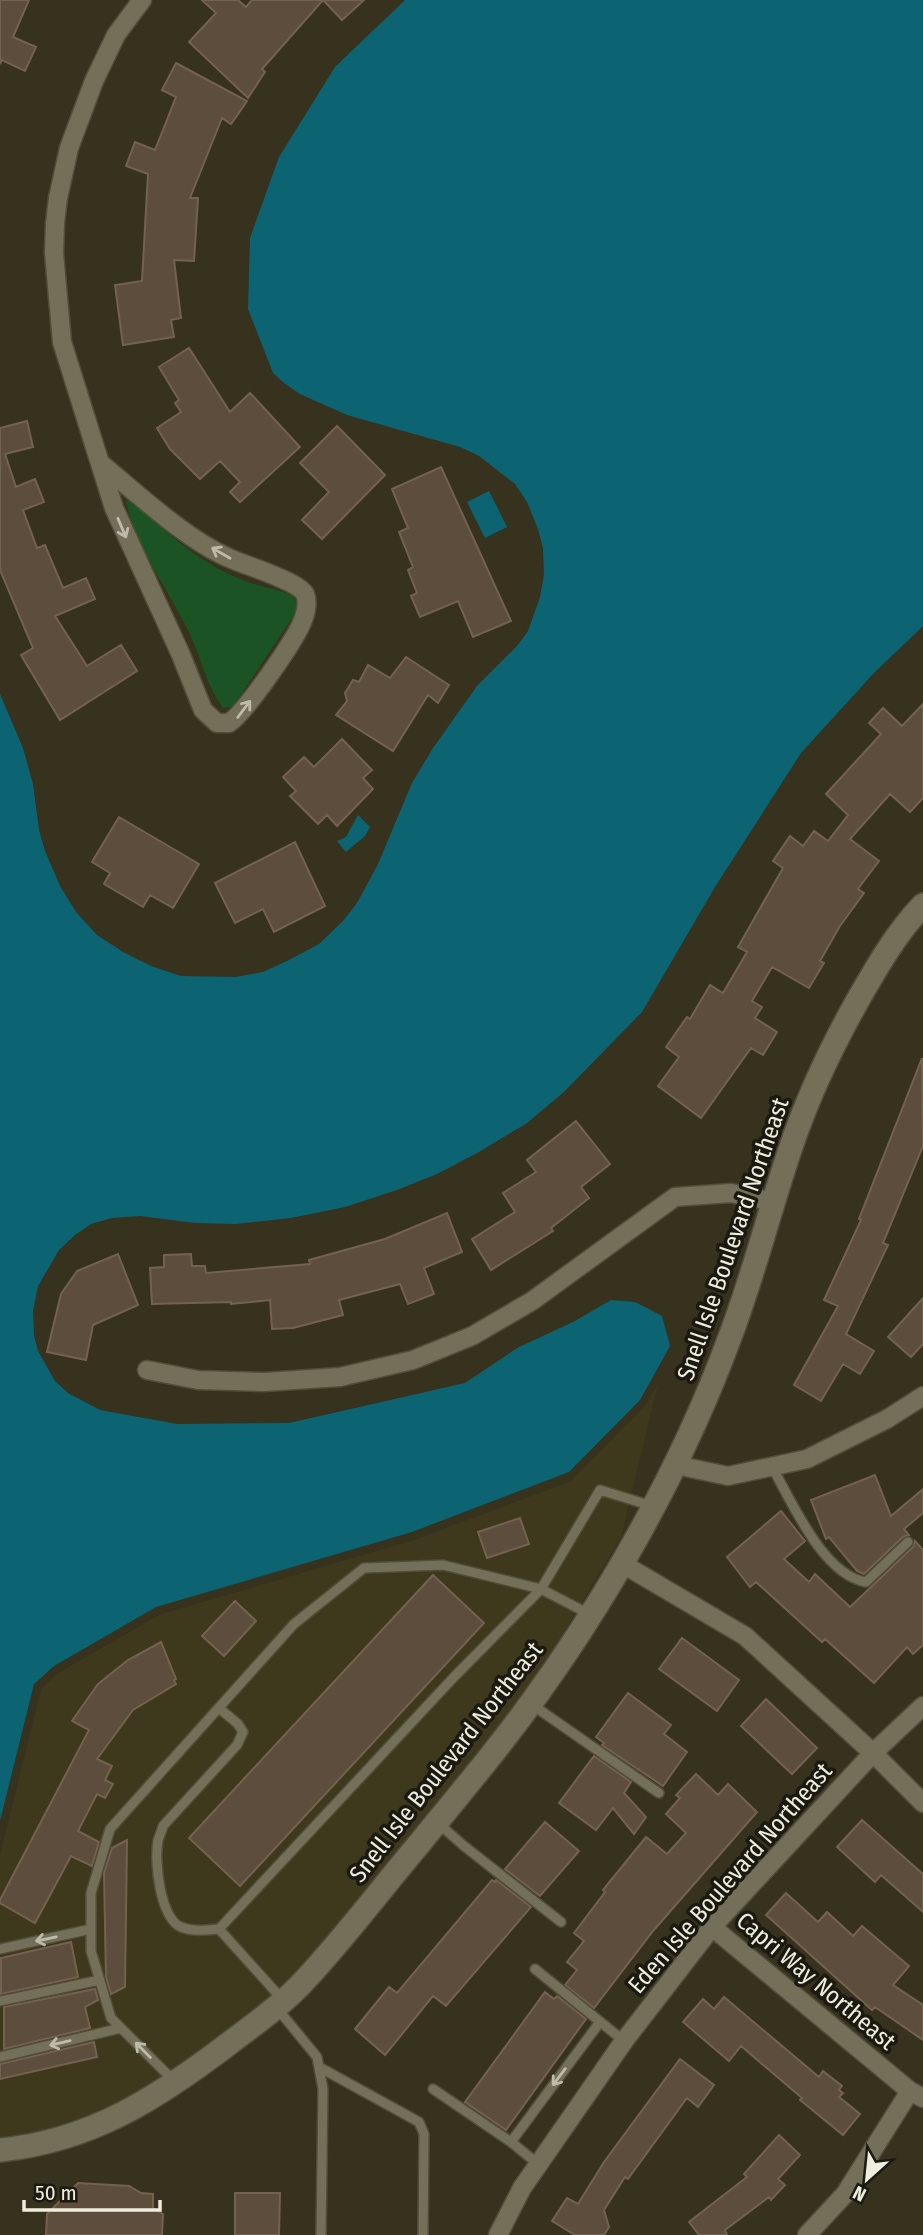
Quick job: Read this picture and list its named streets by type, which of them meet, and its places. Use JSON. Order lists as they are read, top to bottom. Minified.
{"streets":{"street":["Snell Isle Boulevard Northeast","Eden Isle Boulevard Northeast","Capri Way Northeast"]},"crossings":[["Eden Isle Boulevard Northeast","Capri Way Northeast"]],"scale_bar":"50 m","north":"bottom left"}
